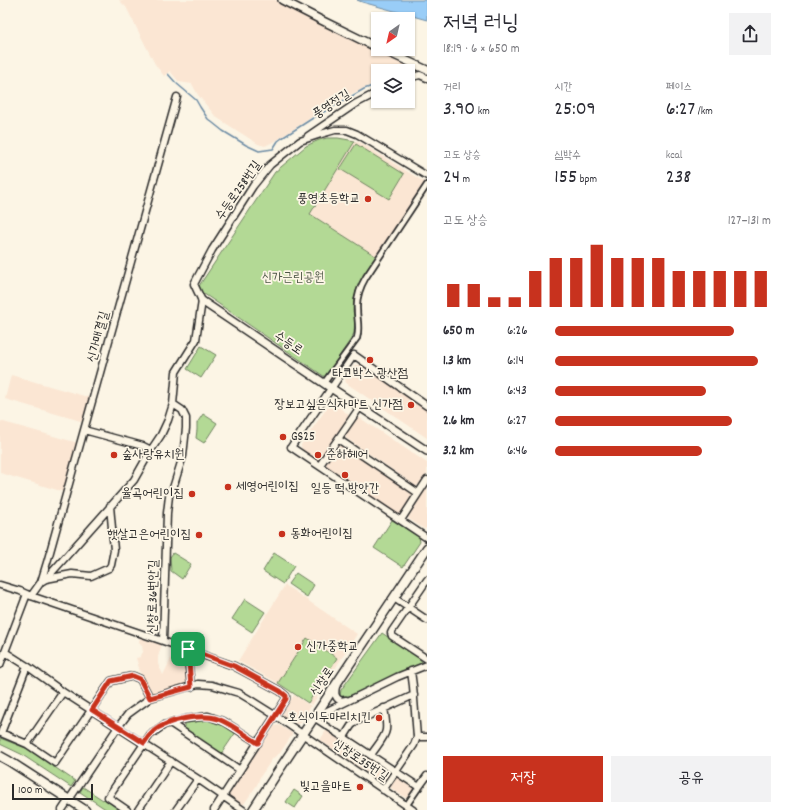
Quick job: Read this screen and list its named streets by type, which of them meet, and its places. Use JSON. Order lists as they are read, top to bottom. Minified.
{"streets":{"main road":["신창로"],"street":["풍영정길","수등로258번길","신가매결길","수등로","신창로36번안길","신창로35번길"]},"crossings":[["풍영정길","수등로258번길"],["수등로258번길","신가매결길"],["수등로258번길","수등로"],["신가매결길","수등로"],["신가매결길","신창로36번안길"],["신창로36번안길","신창로35번길"],["신창로","신창로35번길"]],"parks":["신가근린공원"],"places":["풍영초등학교","타코박스 광산점","장보고싶은식자마트 신가점","GS25","숲사랑유치원","준하헤어","일등 떡 방앗간","세영어린이집","율곡어린이집","동화어린이집","햇살고은어린이집","신가중학교","호식이두마리치킨","빛고을마트"],"scale_bar":"100 m","north":"bottom left","page":{"heading":["저녁 러닝","18:19 · 6 × 650 m"],"stats":[["거리","3.90 km"],["시간","25:09"],["페이스","6:27 /km"],["고도 상승","24 m"],["심박수","155 bpm"],["kcal","238"]],"chart":["고도 상승","127–131 m"],"list":[{"name":"650 m","note":"6:26"},{"name":"1.3 km","note":"6:14"},{"name":"1.9 km","note":"6:43"},{"name":"2.6 km","note":"6:27"},{"name":"3.2 km","note":"6:46"}],"buttons":["저장","공유"],"scale":"100 m"}}
